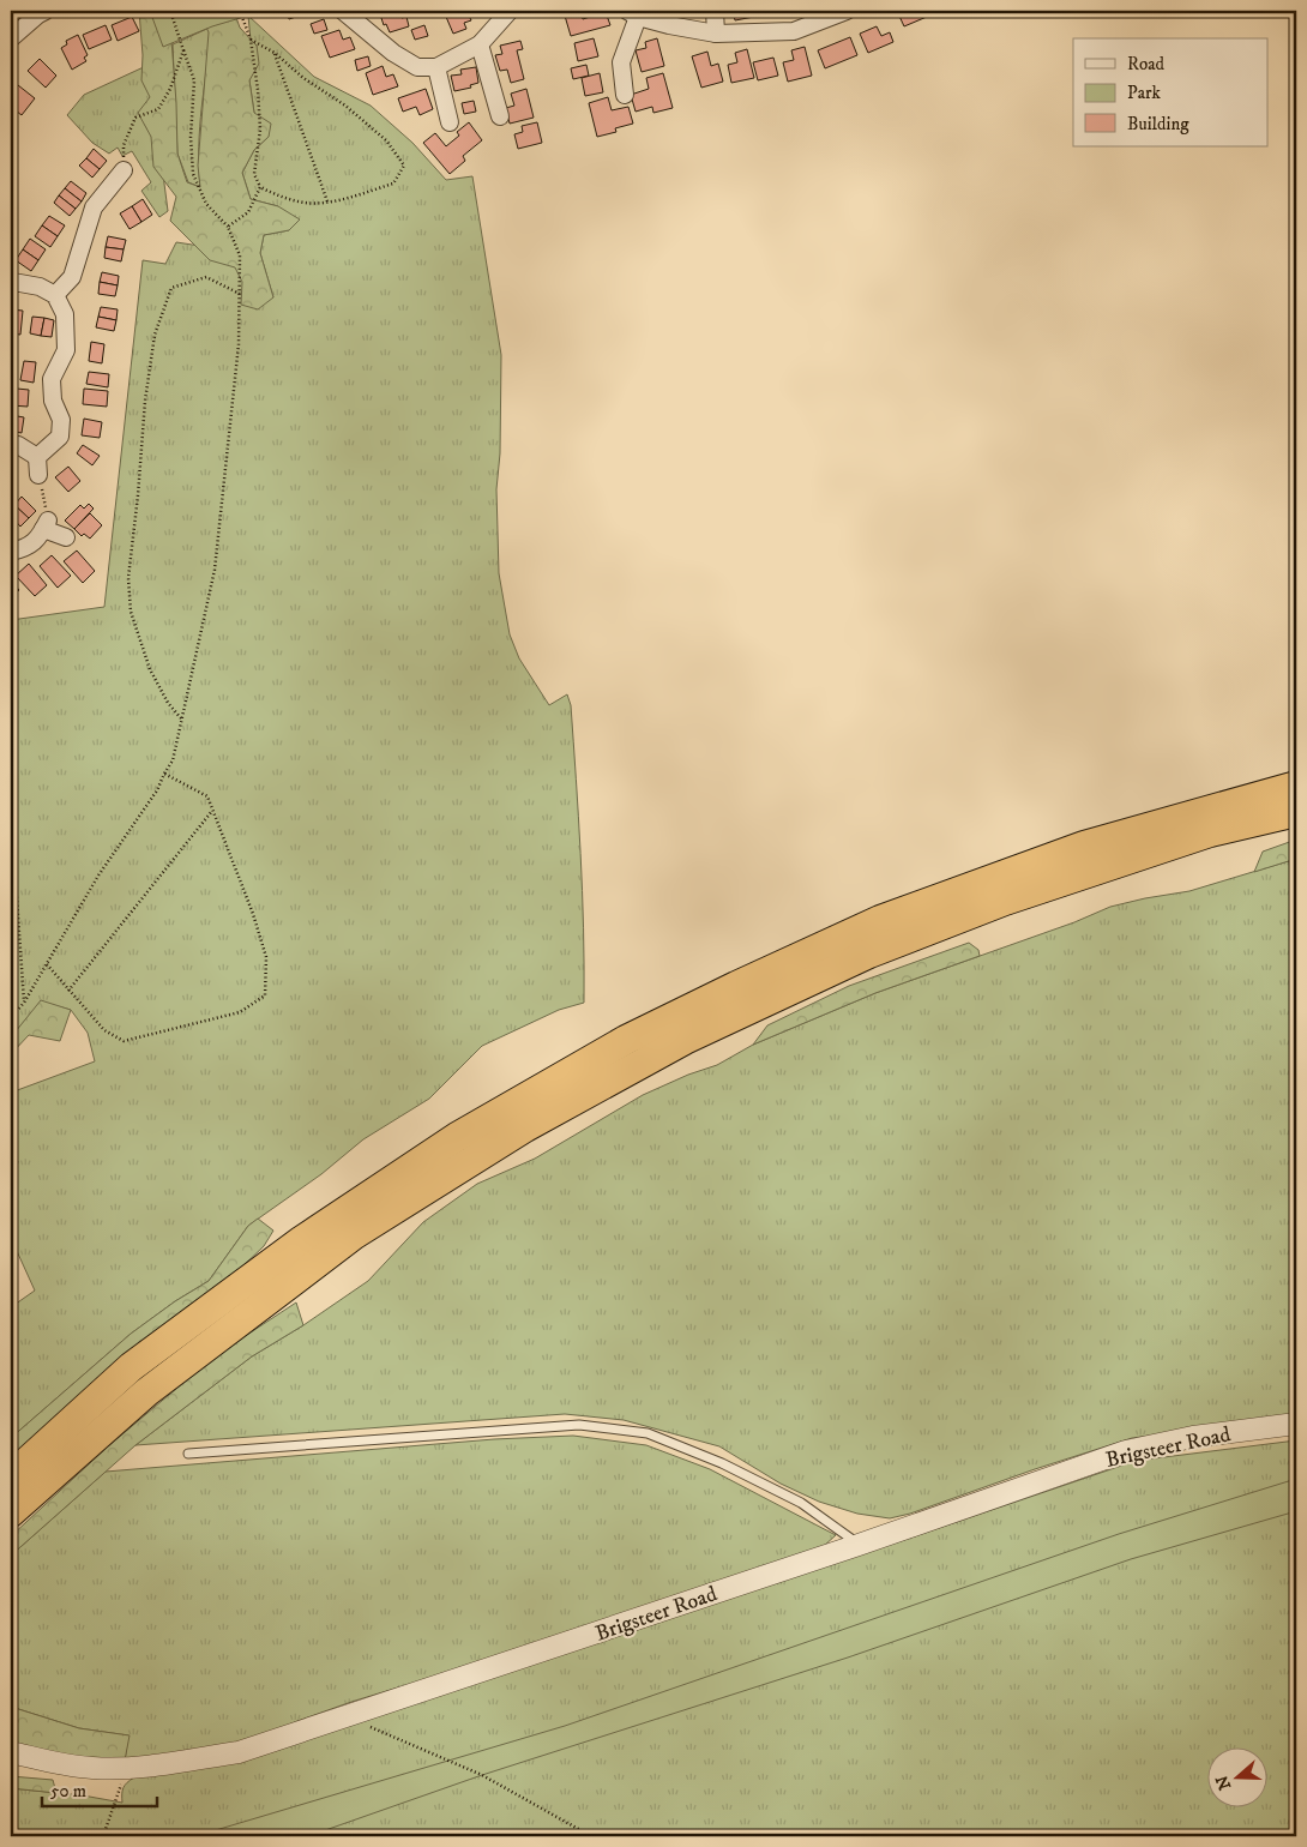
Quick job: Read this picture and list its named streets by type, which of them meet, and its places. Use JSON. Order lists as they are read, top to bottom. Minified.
{"streets":{"street":["Brigsteer Road"]},"legend":["Road","Park","Building"],"scale_bar":"50 m","north":"left"}
